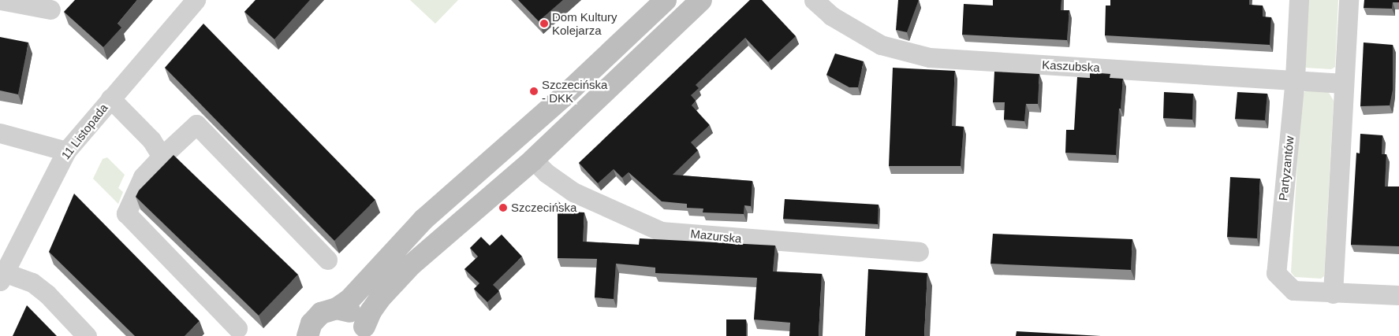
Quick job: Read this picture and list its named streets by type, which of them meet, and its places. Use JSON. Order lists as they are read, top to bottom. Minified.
{"streets":{"street":["Kaszubska","11 Listopada","Partyzantów","Mazurska"]},"crossings":[["Kaszubska","Partyzantów"]],"places":["Dom Kultury Kolejarza","Szczecińska - DKK","Szczecińska"]}
